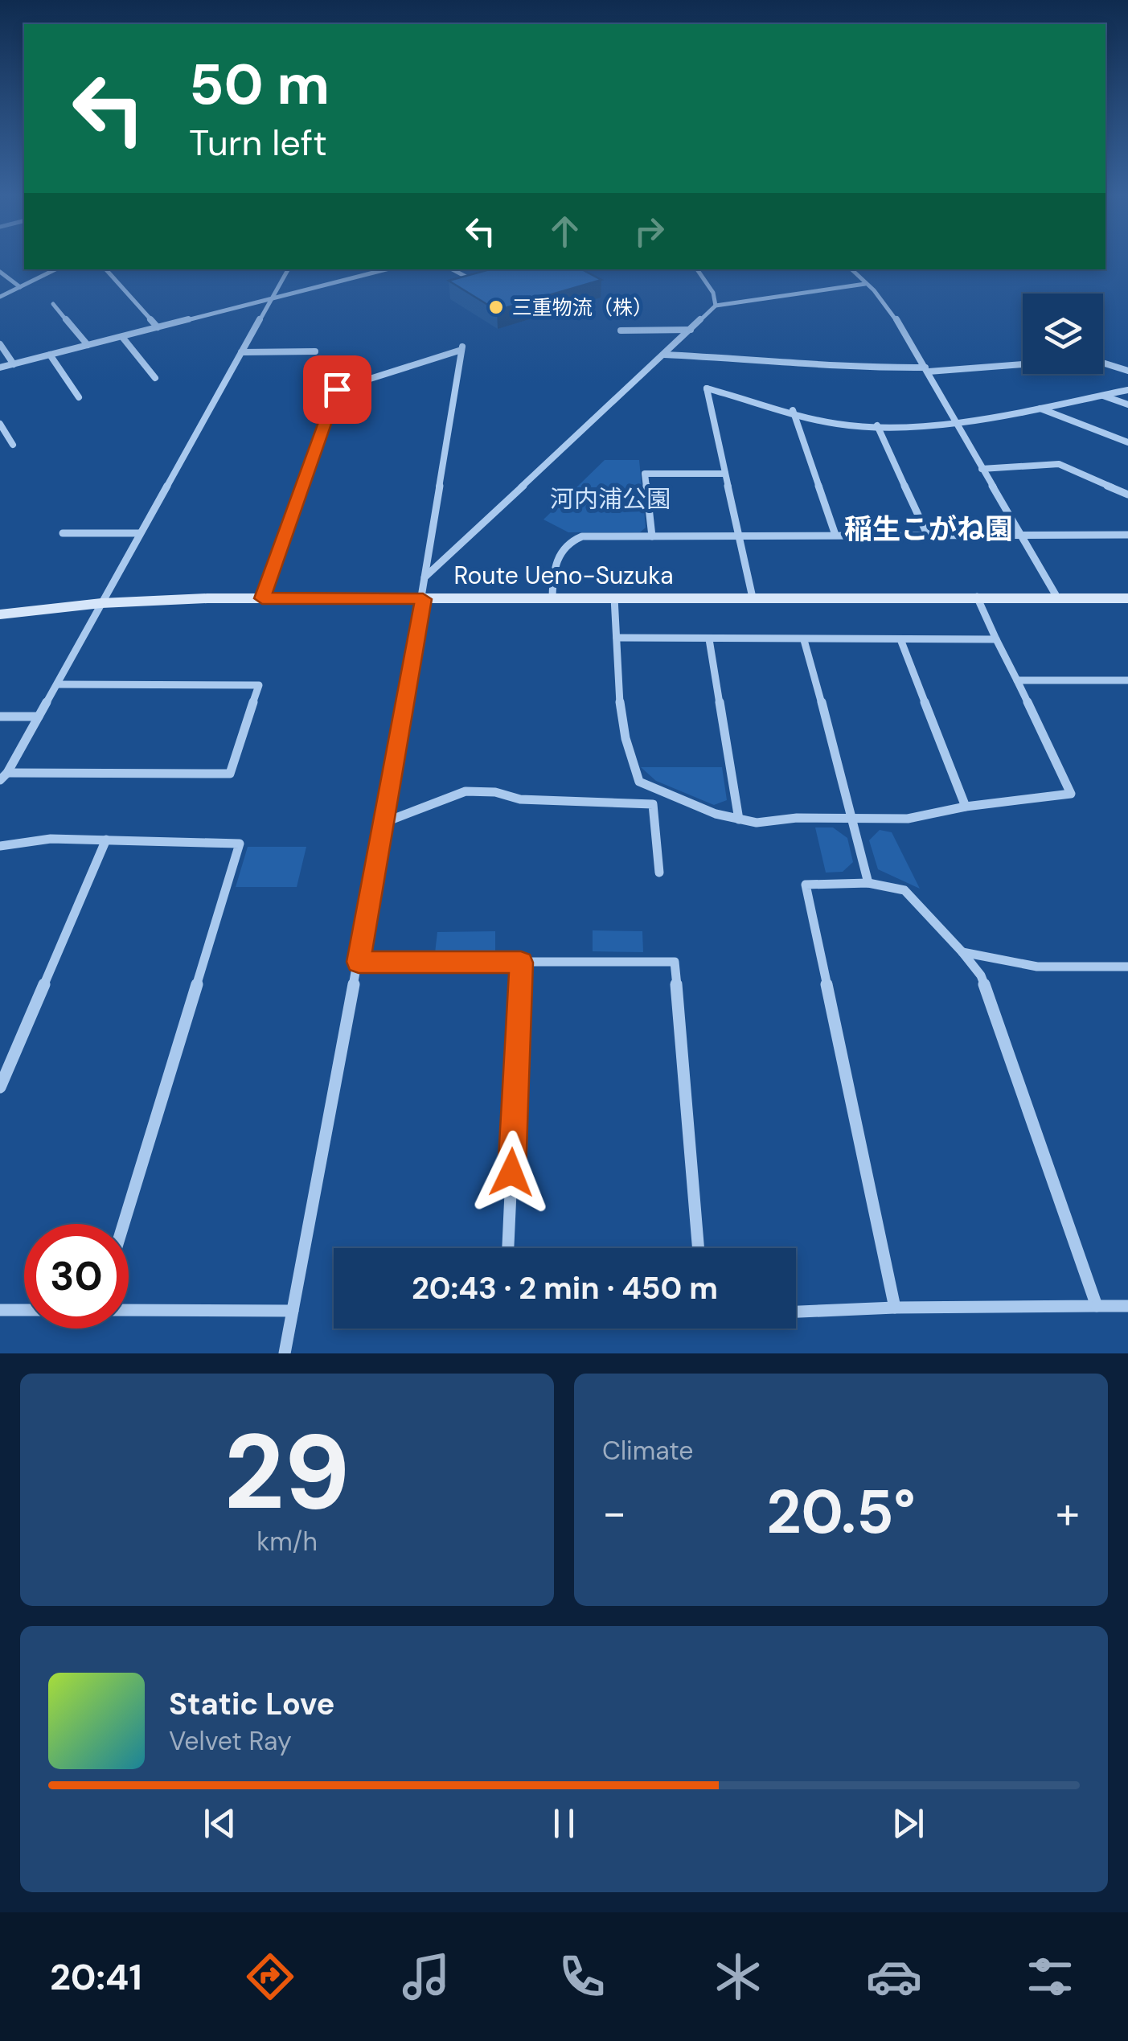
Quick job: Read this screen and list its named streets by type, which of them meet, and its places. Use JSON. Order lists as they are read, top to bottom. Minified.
{"streets":{"main road":["Route Ueno-Suzuka"]},"districts":["稲生こがね園"],"parks":["河内浦公園"],"places":["三重物流（株）"],"page":{"turn":["50 m","Turn left"],"limit":"30","trip":"20:43 · 2 min · 450 m","tile":[["29","km/h"],"Climate"],"heat":["−","20.5°","+"],"song":["Static Love","Velvet Ray"],"tabs":"20:41"}}
